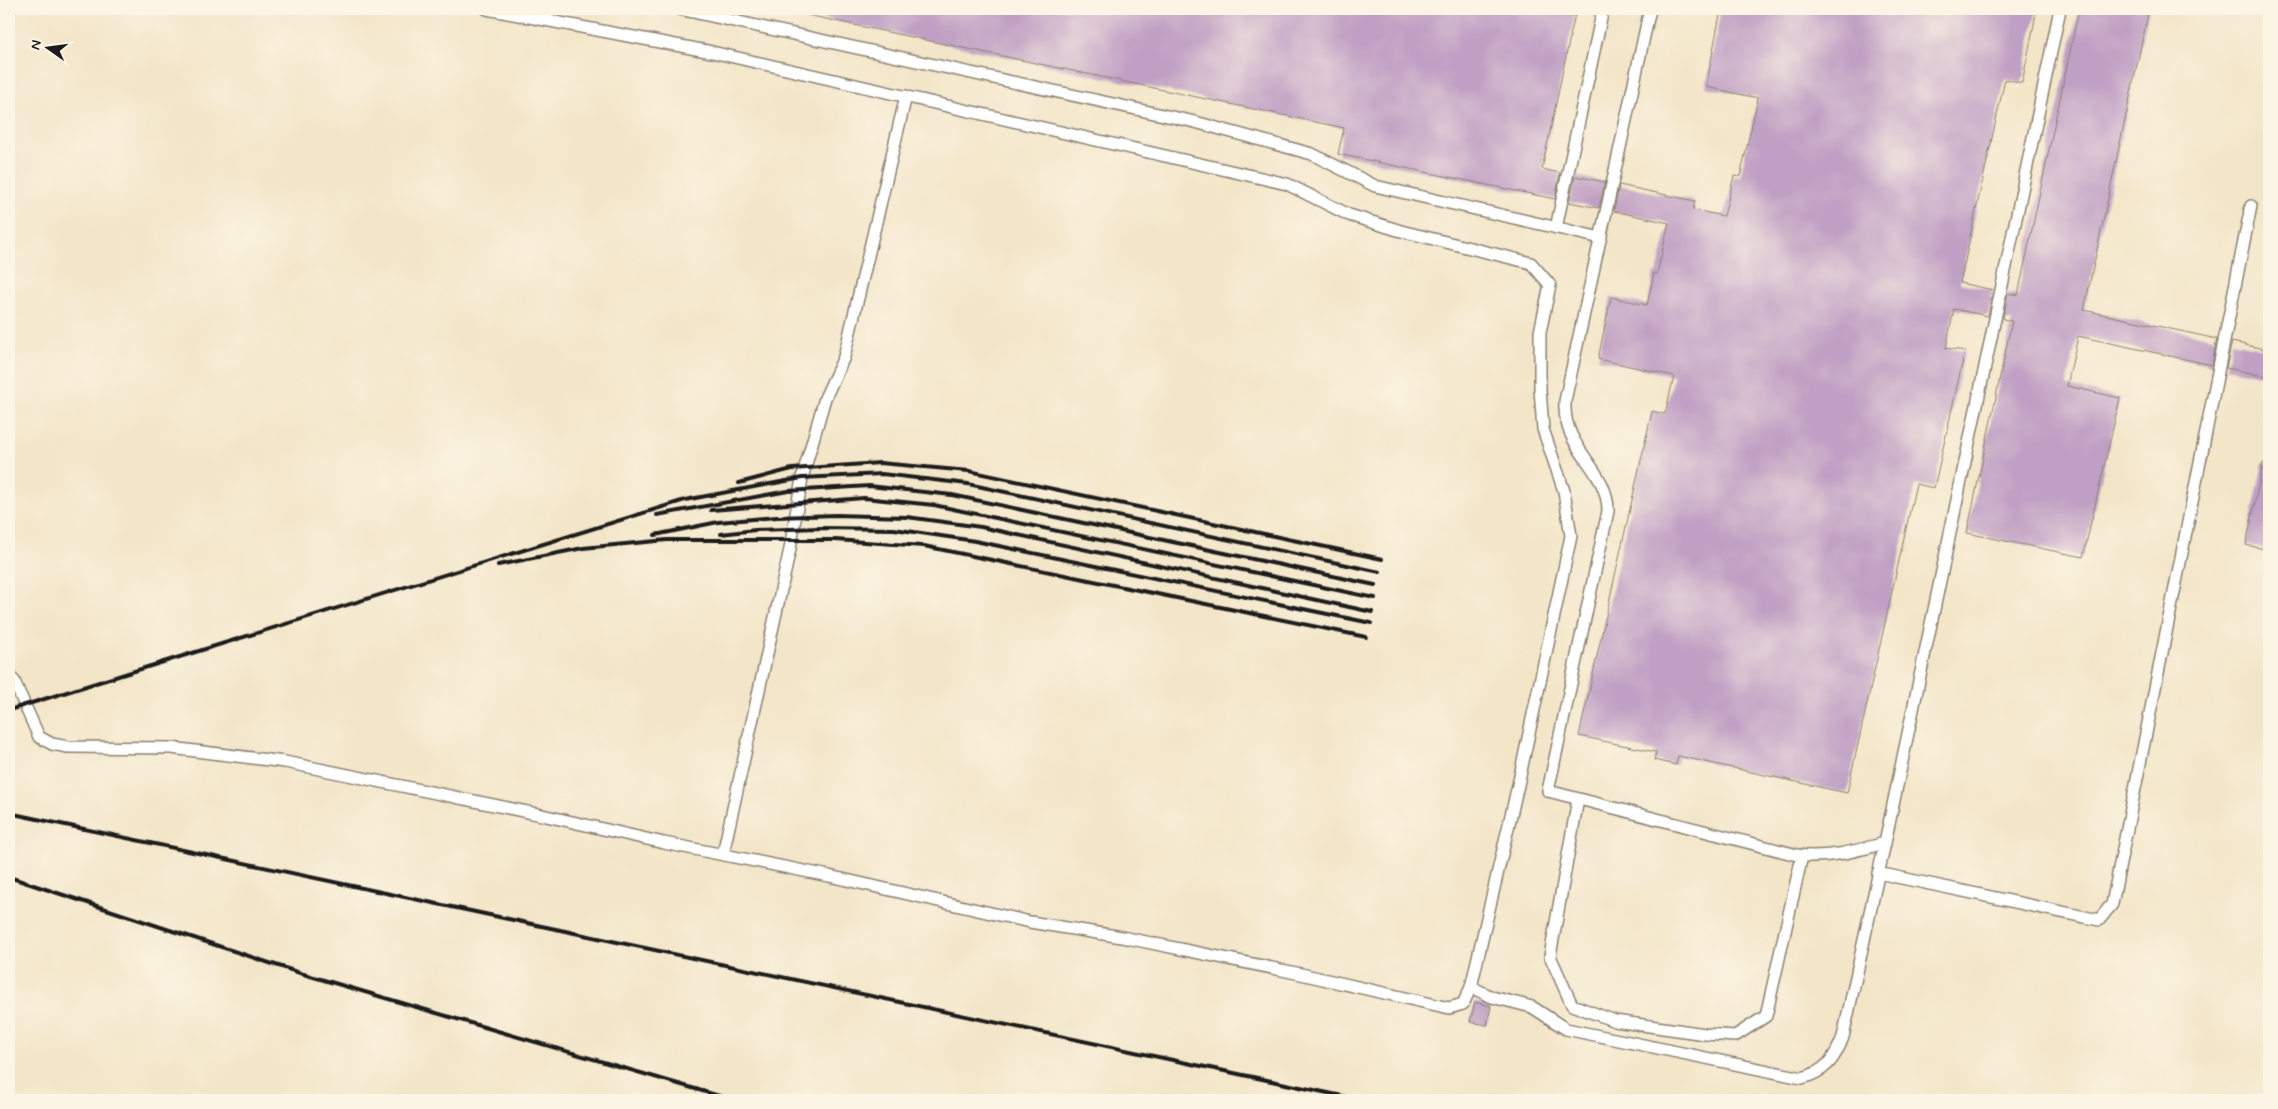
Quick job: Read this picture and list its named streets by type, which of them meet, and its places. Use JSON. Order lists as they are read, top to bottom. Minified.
{"north":"left"}
